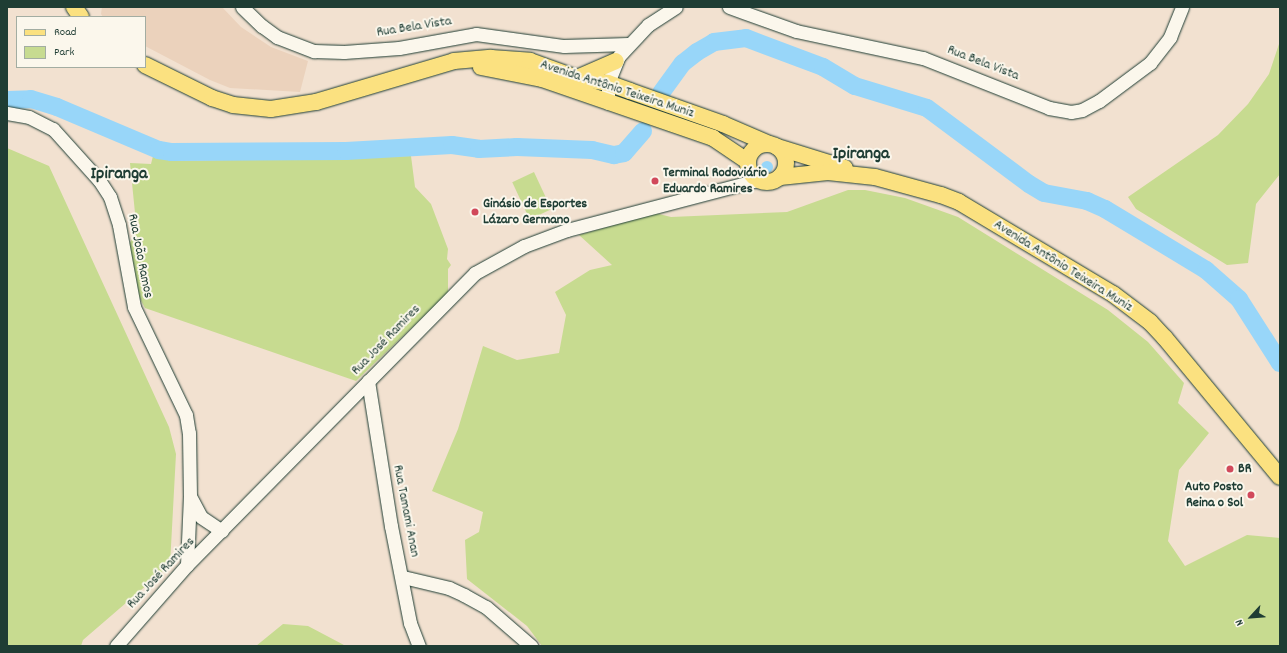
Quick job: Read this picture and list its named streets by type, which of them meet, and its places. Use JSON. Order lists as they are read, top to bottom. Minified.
{"streets":{"main road":["Avenida Antônio Teixeira Muniz"],"street":["Rua Bela Vista","Rua João Ramos","Rua José Ramires","Rua Tamami Anan"]},"crossings":[["Avenida Antônio Teixeira Muniz","Rua José Ramires"],["Rua João Ramos","Rua José Ramires"],["Rua José Ramires","Rua Tamami Anan"]],"districts":["Ipiranga","Ipiranga"],"places":["Terminal Rodoviário Eduardo Ramires","Ginásio de Esportes Lázaro Germano","BR","Auto Posto Reina o Sol"],"legend":["Road","Park"],"north":"bottom left"}
